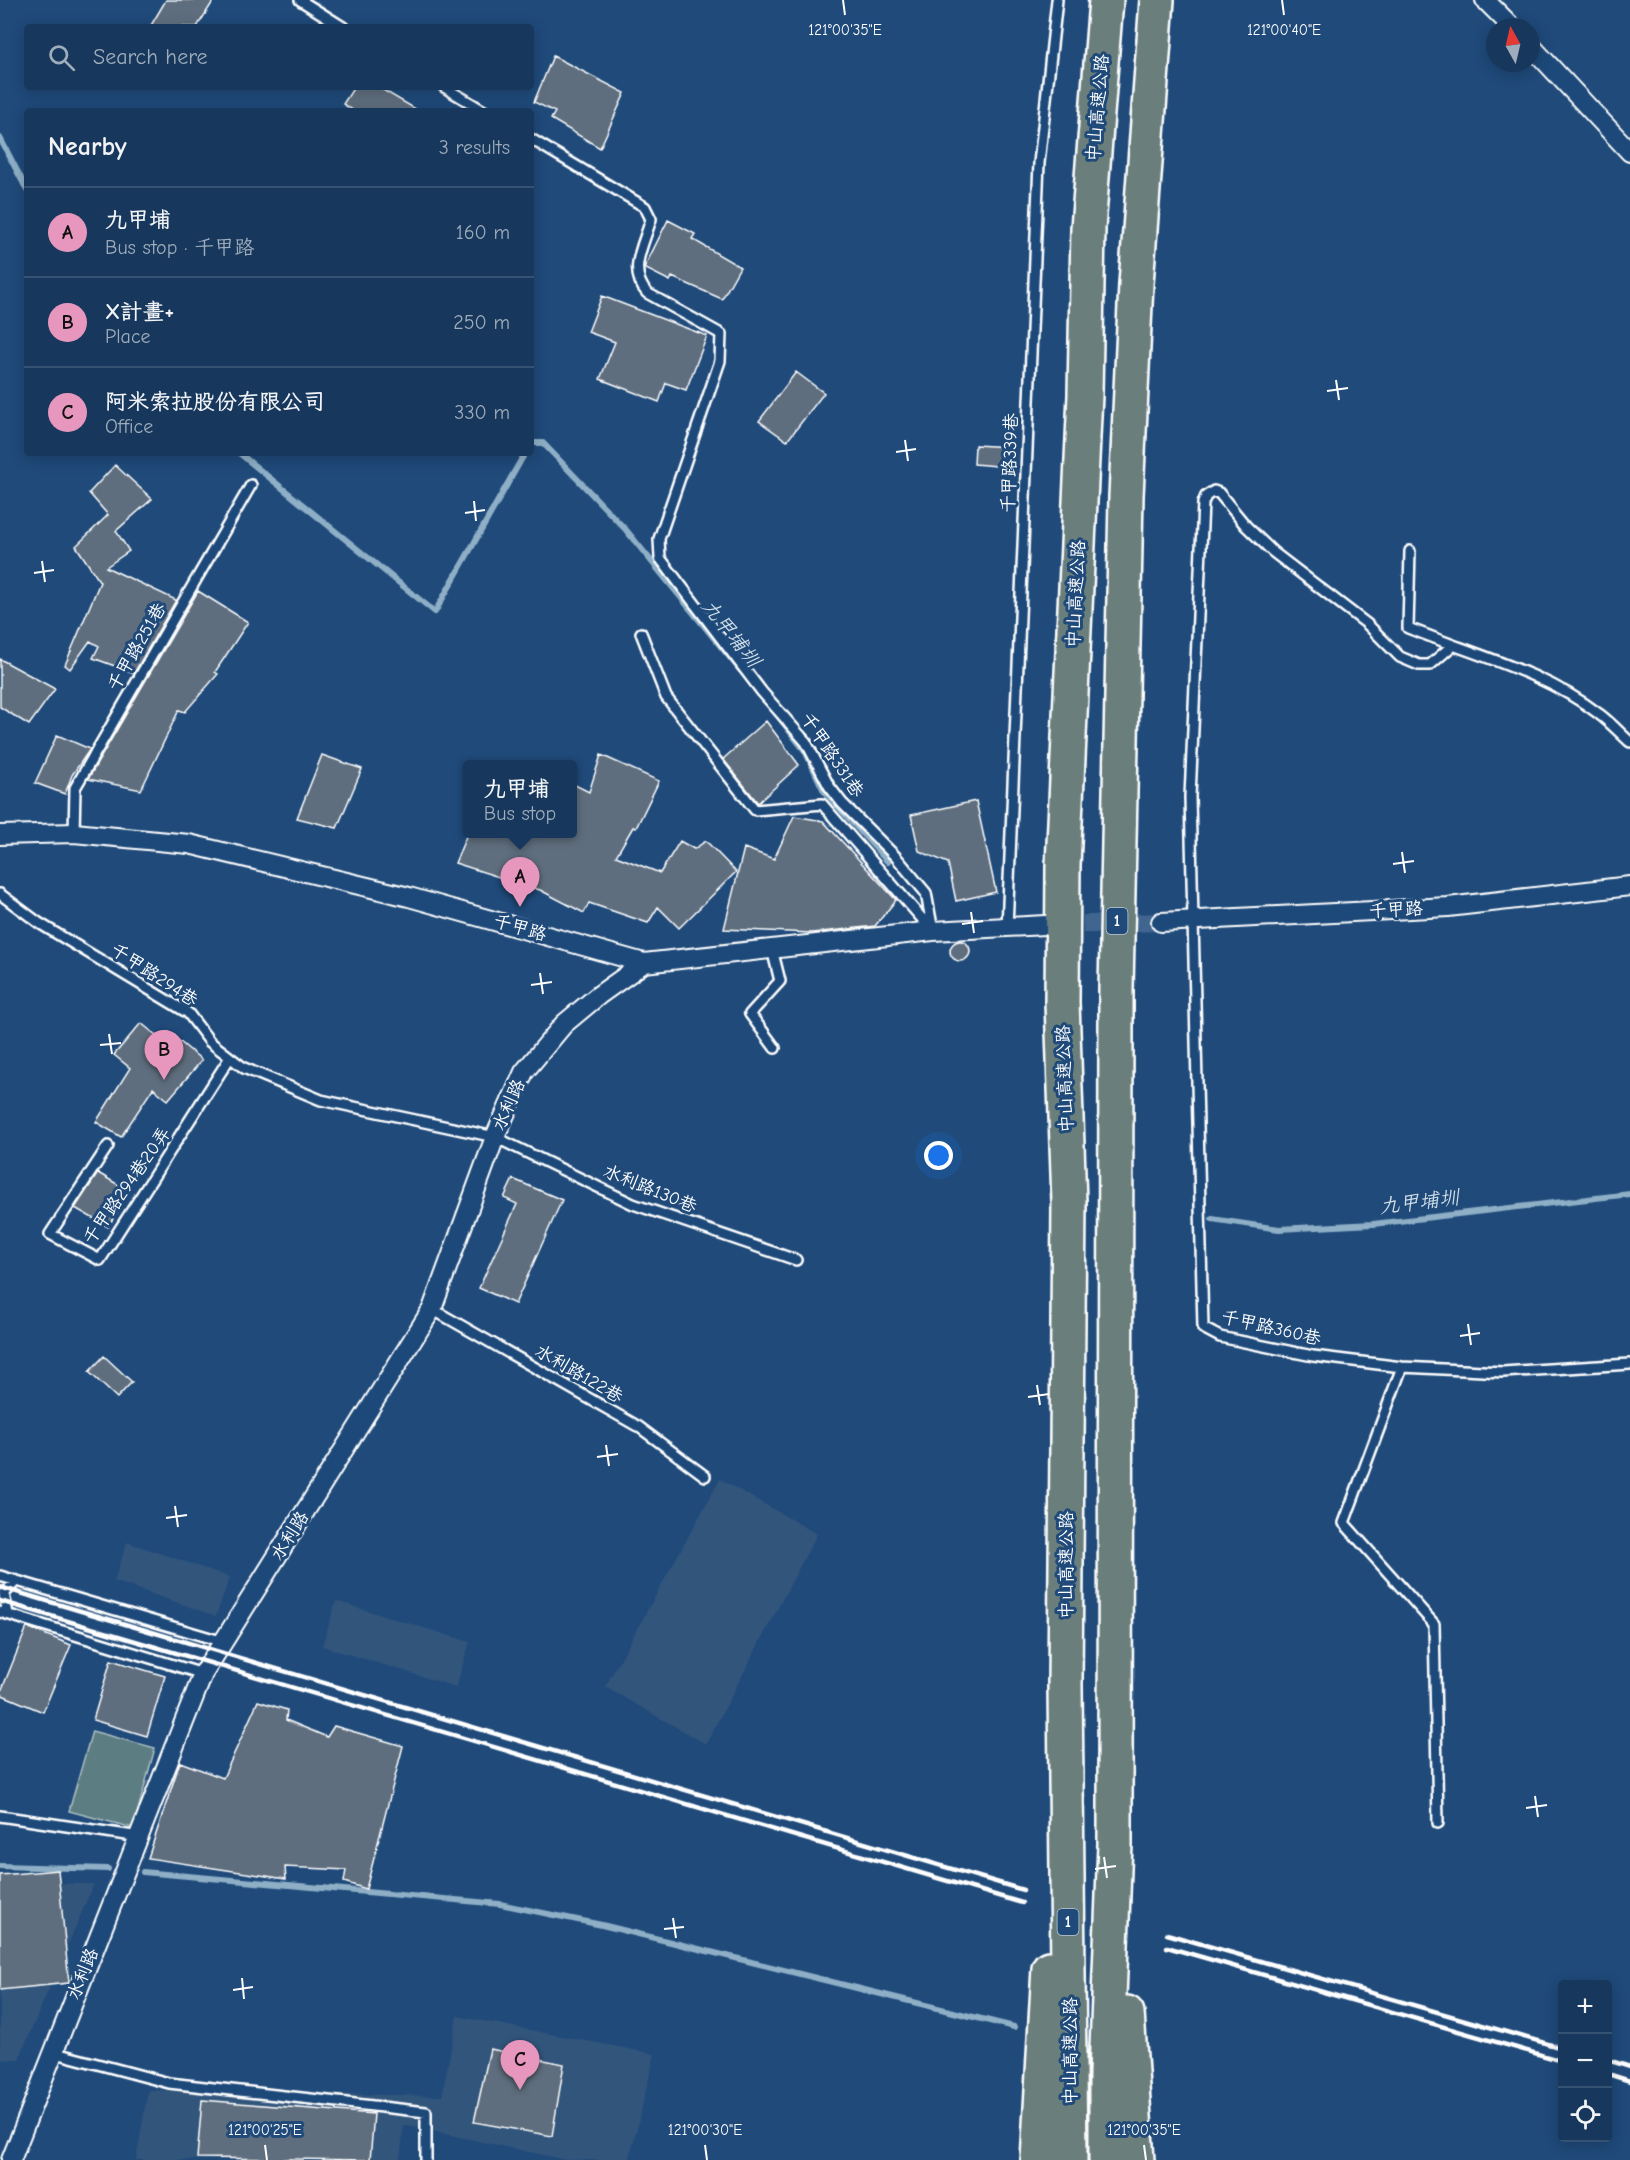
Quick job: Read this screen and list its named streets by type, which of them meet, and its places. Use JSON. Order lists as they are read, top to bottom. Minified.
{"streets":{"highway":["中山高速公路","1"],"street":["千甲路","水利路"],"lane":["千甲路339巷","千甲路251巷","千甲路331巷","千甲路294巷","千甲路294巷20弄","水利路130巷","千甲路360巷","水利路122巷"]},"crossings":[["千甲路339巷","千甲路"],["千甲路251巷","千甲路"],["千甲路331巷","千甲路"],["千甲路","水利路"],["千甲路","千甲路360巷"],["千甲路294巷","水利路"],["千甲路294巷","千甲路294巷20弄"],["千甲路294巷","水利路130巷"],["水利路","水利路130巷"],["水利路","水利路122巷"]],"water":["九甲埔圳"],"north":"top","page":{"search":"Search here","heading":["Nearby","3 results"],"list":[{"mark":"A","name":"九甲埔","note":"Bus stop · 千甲路","value":"160 m"},{"mark":"B","name":"X計畫+","note":"Place","value":"250 m"},{"mark":"C","name":"阿米索拉股份有限公司","note":"Office","value":"330 m"}],"popup":["九甲埔","Bus stop"],"pins":["A","B","C"],"map_buttons":["+","−"]},"coordinates":["121°00'35\"E","121°00'40\"E","121°00'25\"E","121°00'30\"E"]}
